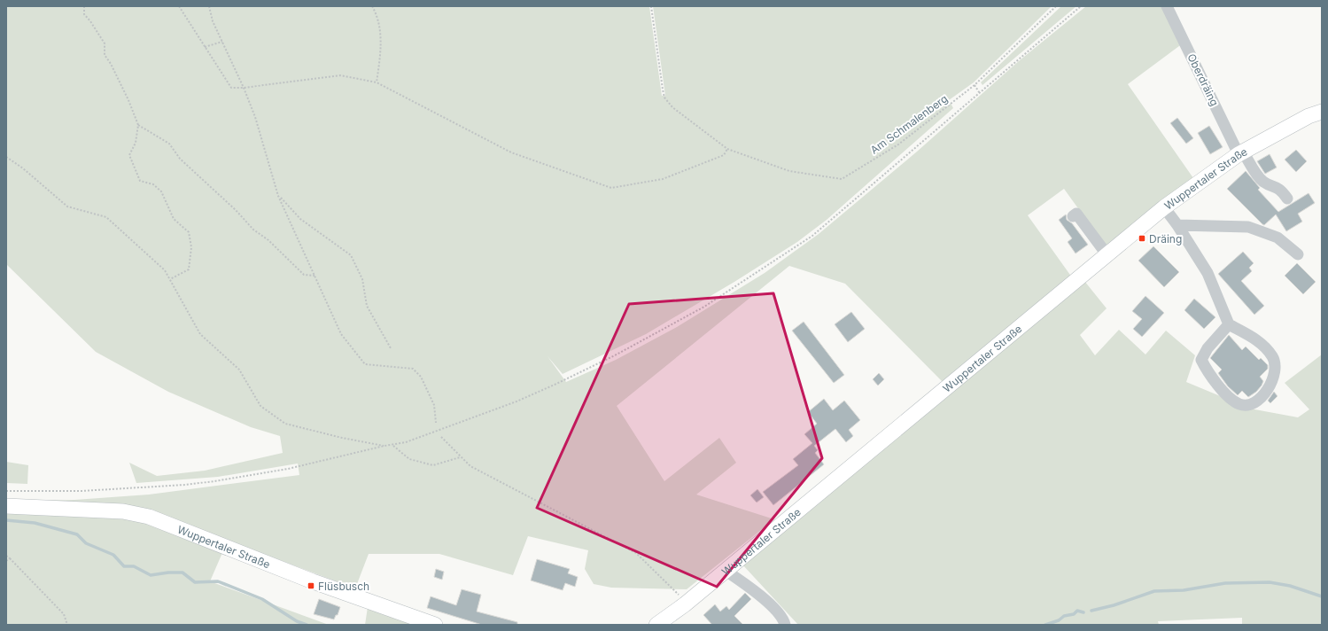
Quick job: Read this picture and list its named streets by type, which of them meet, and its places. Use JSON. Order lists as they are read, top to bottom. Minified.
{"streets":{"main road":["Wuppertaler Straße"],"lane":["Oberdräing"],"path":["Am Schmalenberg"]},"crossings":[["Oberdräing","Wuppertaler Straße"]],"places":{"transit":["Dräing","Flüsbusch"]}}
